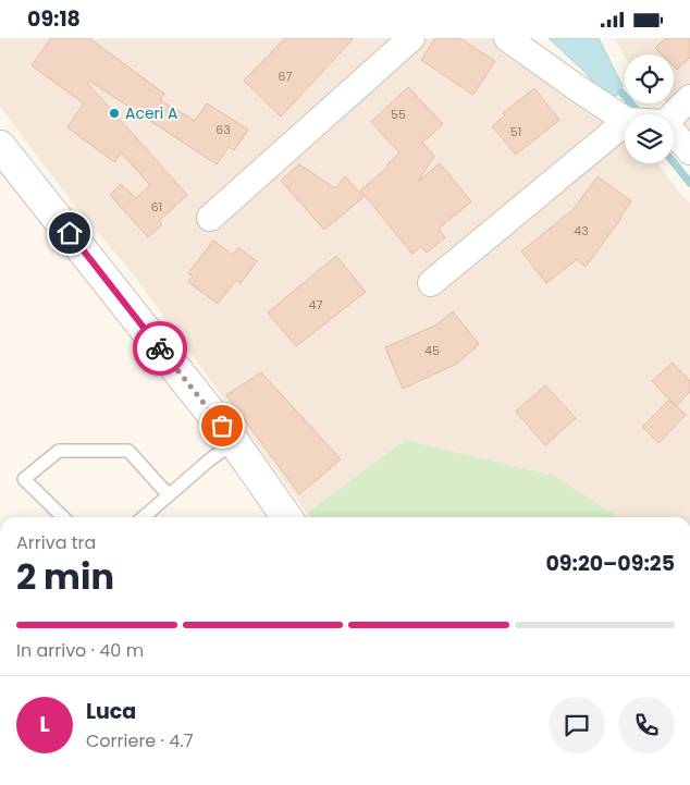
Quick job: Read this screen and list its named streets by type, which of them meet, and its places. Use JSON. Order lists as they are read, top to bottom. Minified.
{"places":["Aceri A"],"house_numbers":["67","55","63","51","61","43","47","45"],"page":{"status":"09:18","heading":["2 min","Arriva tra","09:20–09:25"],"panel":["Luca","Corriere · 4.7"],"bar":"In arrivo · 40 m","round":"L"}}
